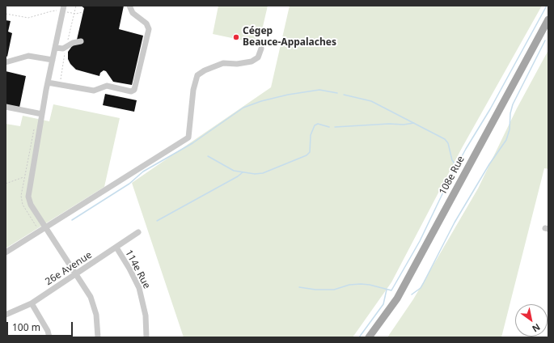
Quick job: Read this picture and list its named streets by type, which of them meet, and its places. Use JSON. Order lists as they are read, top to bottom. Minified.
{"streets":{"main road":["108e Rue"],"street":["26e Avenue","114e Rue"]},"crossings":[["26e Avenue","114e Rue"]],"places":["Cégep Beauce-Appalaches"],"scale_bar":"100 m","north":"bottom right"}
